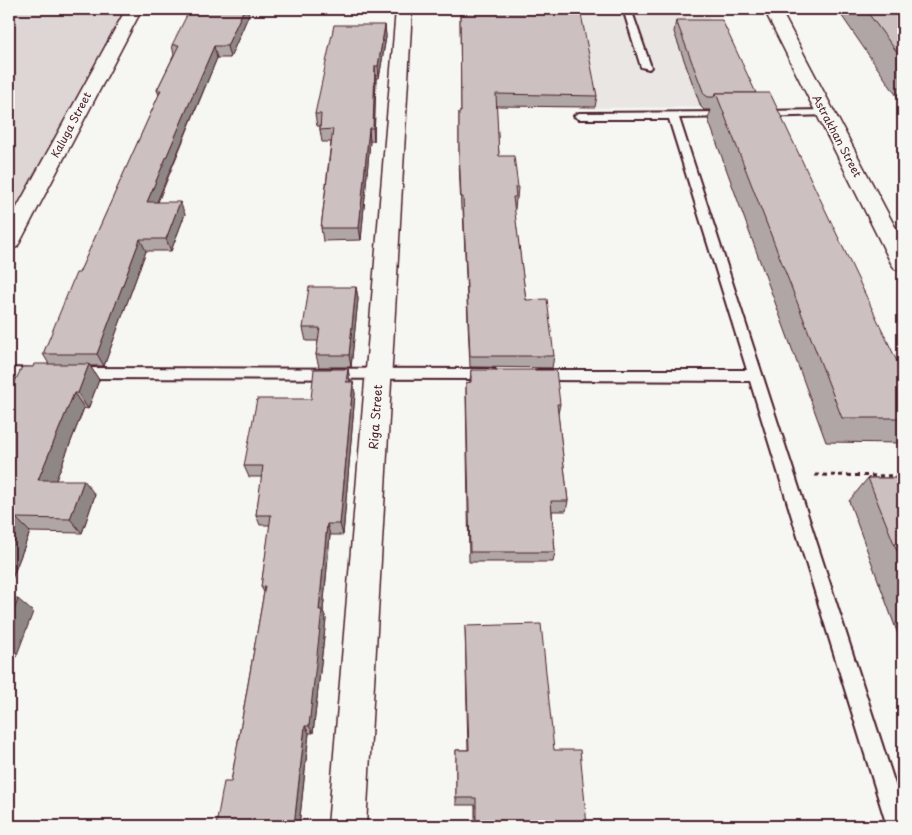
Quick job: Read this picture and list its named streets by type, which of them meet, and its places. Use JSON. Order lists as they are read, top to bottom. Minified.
{"streets":{"street":["Kaluga Street","Astrakhan Street","Riga Street"]}}
